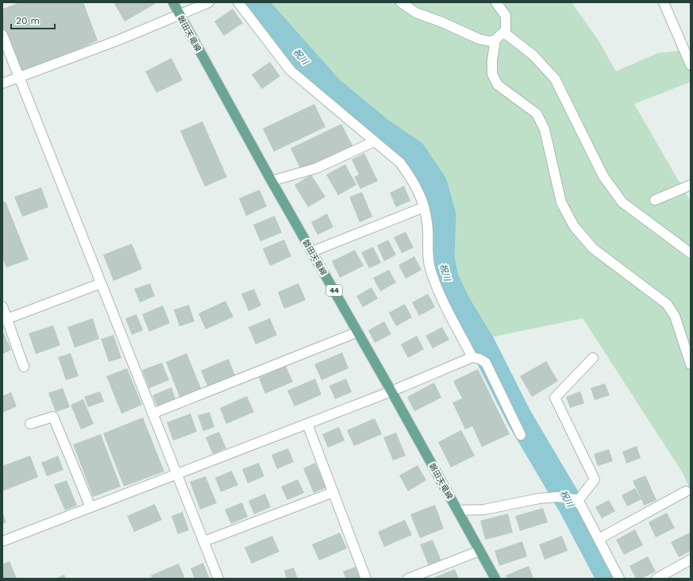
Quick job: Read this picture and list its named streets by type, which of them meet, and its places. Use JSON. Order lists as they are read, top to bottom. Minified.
{"streets":{"main road":["磐田天竜線","44"]},"water":["祝川"],"scale_bar":"20 m"}
